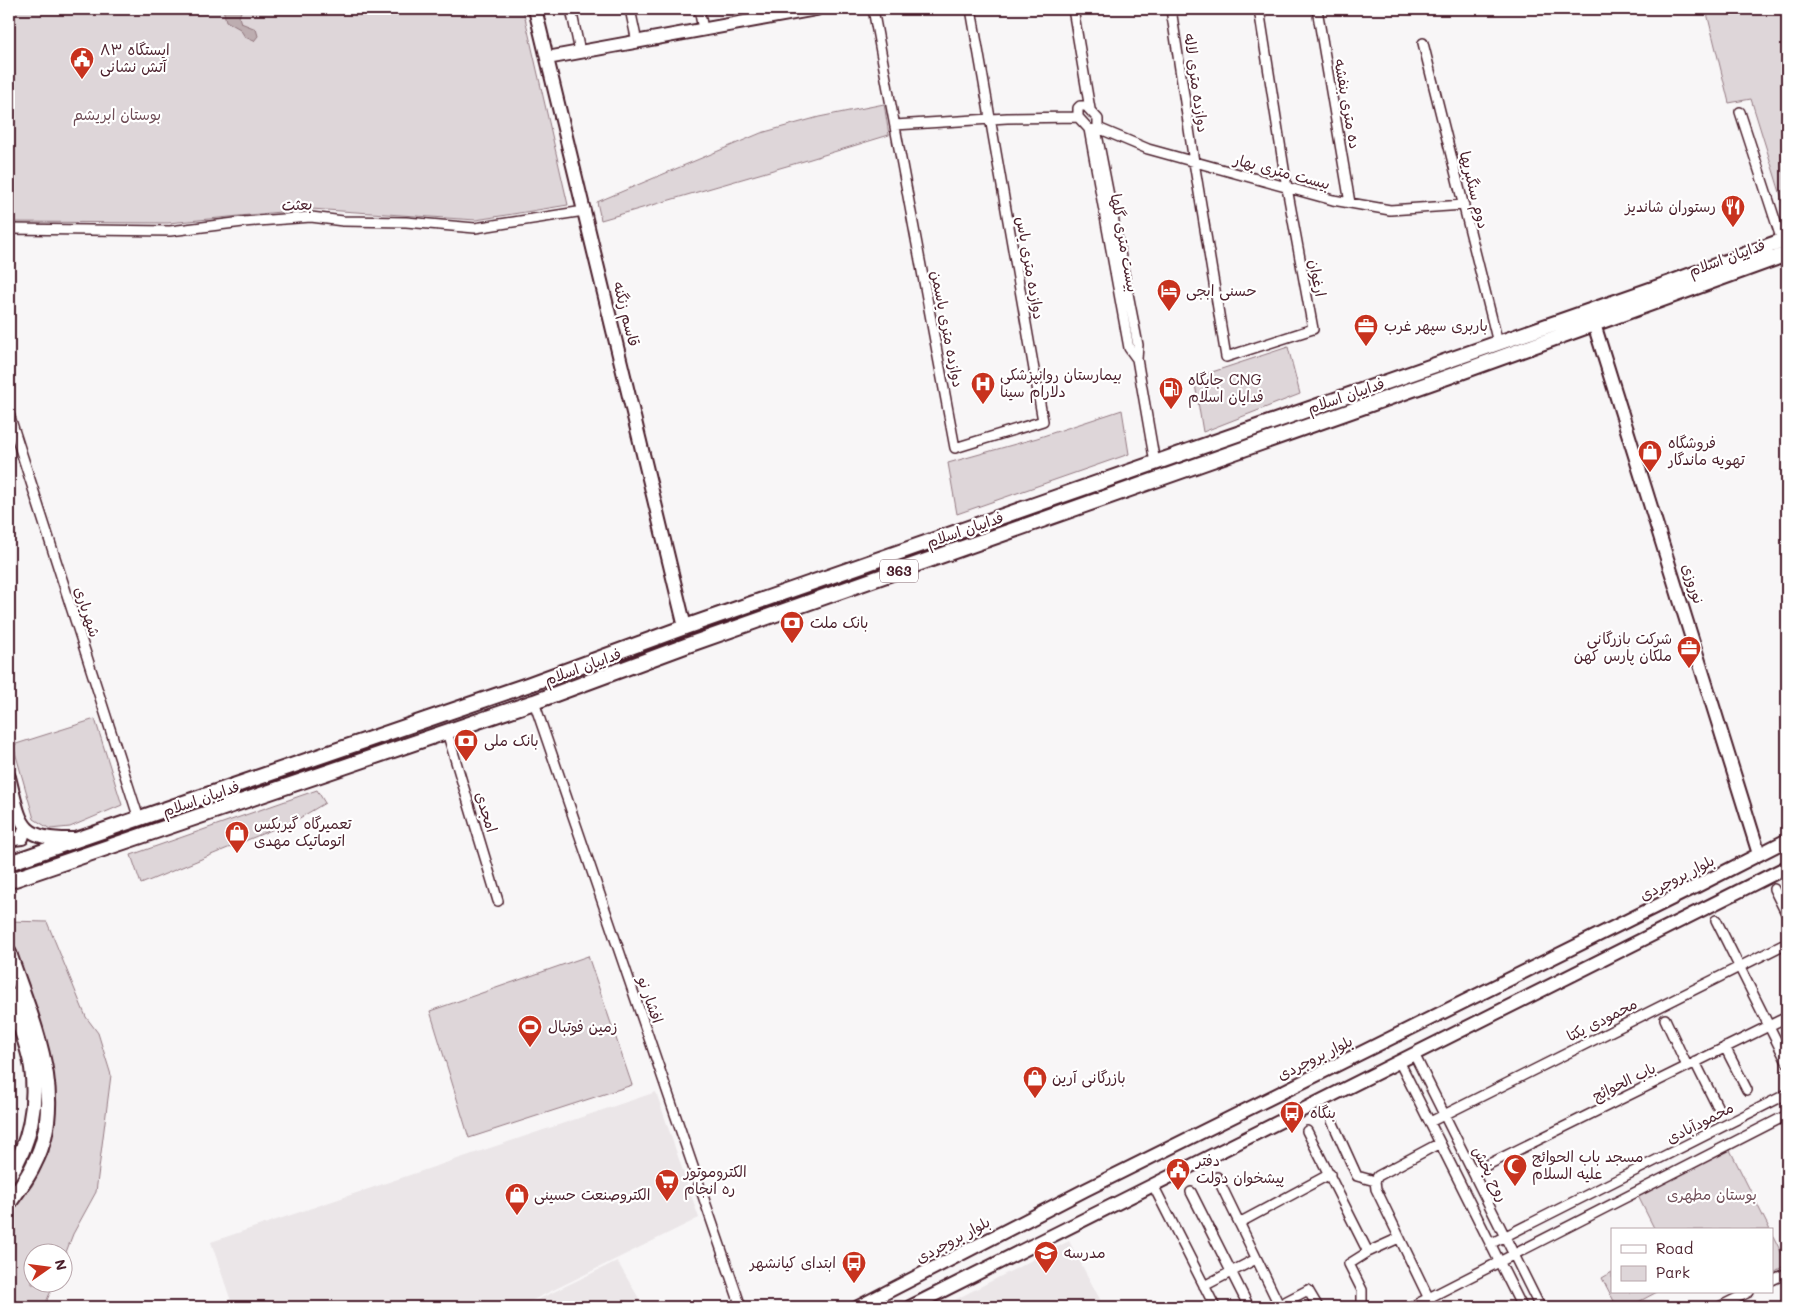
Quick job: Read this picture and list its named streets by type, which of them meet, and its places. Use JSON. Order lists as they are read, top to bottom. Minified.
{"streets":{"main road":["فداییان اسلام","قاسم زنگنه","363","نوروزی","بلوار بروجردی"],"street":["دوازده متری لاله","ده متری بنفشه","بیست متری بهار","دوم سنگبریها","بعثت","بیست متری گلها","دوازده متری یاس","ارغوان","دوازده متری یاسمن","شهریاری","امجدی","افشار نو","محمودی یکتا","باب الحوائج","محمودآبادی","روح بخش"]},"crossings":[["دوازده متری لاله","بیست متری بهار"],["دوازده متری لاله","ارغوان"],["ده متری بنفشه","بیست متری بهار"],["بیست متری بهار","دوم سنگبریها"],["بیست متری بهار","بیست متری گلها"],["بیست متری بهار","ارغوان"],["دوم سنگبریها","فداییان اسلام"],["بعثت","قاسم زنگنه"],["بیست متری گلها","فداییان اسلام"],["فداییان اسلام","قاسم زنگنه"],["فداییان اسلام","نوروزی"],["فداییان اسلام","شهریاری"],["فداییان اسلام","امجدی"],["فداییان اسلام","افشار نو"],["دوازده متری یاس","دوازده متری یاسمن"],["نوروزی","بلوار بروجردی"],["محمودی یکتا","روح بخش"],["باب الحوائج","روح بخش"],["محمودآبادی","روح بخش"]],"parks":["بوستان ابریشم","بوستان مطهری"],"places":{"public building":["ایستگاه ۸۳ آتش نشانی","دفتر پیشخوان دولت"],"restaurant":["رستوران شاندیز"],"hotel":["حسنی ابجی"],"office":["باربری سپهر غرب","شرکت بازرگانی ملکان پارس کهن"],"hospital":["بیمارستان روانپزشکی دلارام سینا"],"fuel station":["جایگاه CNG فدایان اسلام"],"shop":["فروشگاه تهویه ماندگار","تعمیرگاه گیربکس اتوماتیک مهدی","بازرگانی آرین","الکتروصنعت حسینی"],"bank":["بانک ملت","بانک ملی"],"sports":["زمین فوتبال"],"bus stop":["بنگاه","ابتدای کیانشهر"],"mosque":["مسجد باب الحوائج علیه السلام"],"supermarket":["الکتروموتور ره انجام"],"school or university":["مدرسه"]},"legend":["Road","Park"],"north":"right"}
